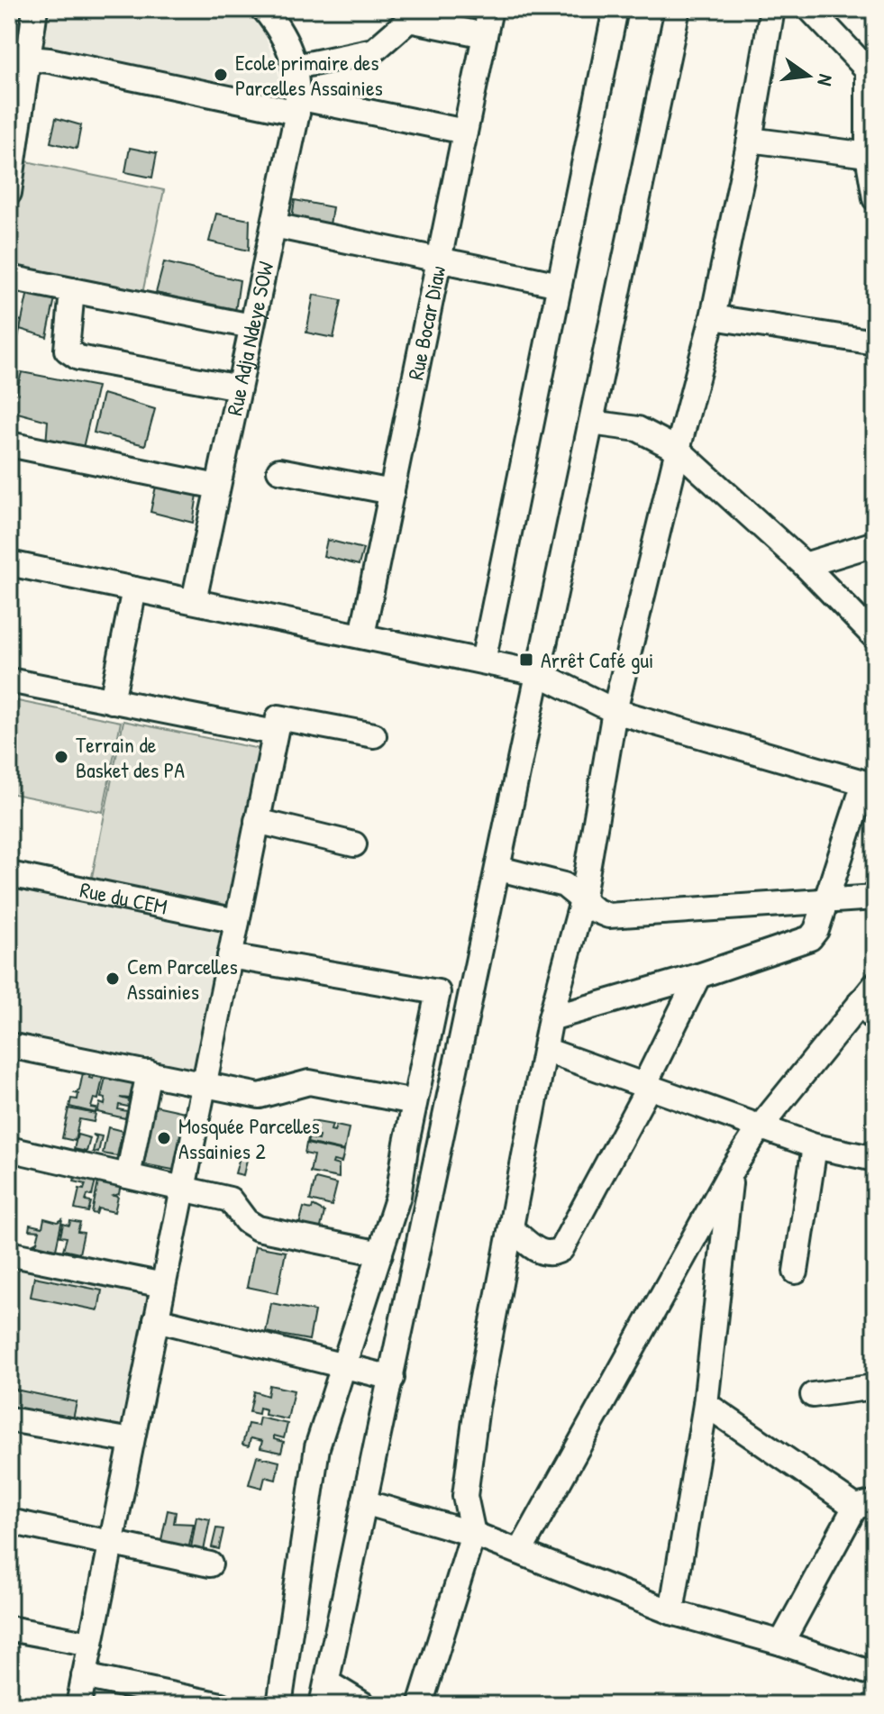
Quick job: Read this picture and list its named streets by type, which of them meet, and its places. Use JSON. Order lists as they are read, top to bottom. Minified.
{"streets":{"street":["Rue Bocar Diaw","Rue Adja Ndeye SOW","Rue du CEM"]},"places":{"other":["Ecole primaire des Parcelles Assainies","Terrain de Basket des PA","Cem Parcelles Assainies","Mosquée Parcelles Assainies 2"],"transit":["Arrêt Café gui"]},"north":"right"}
